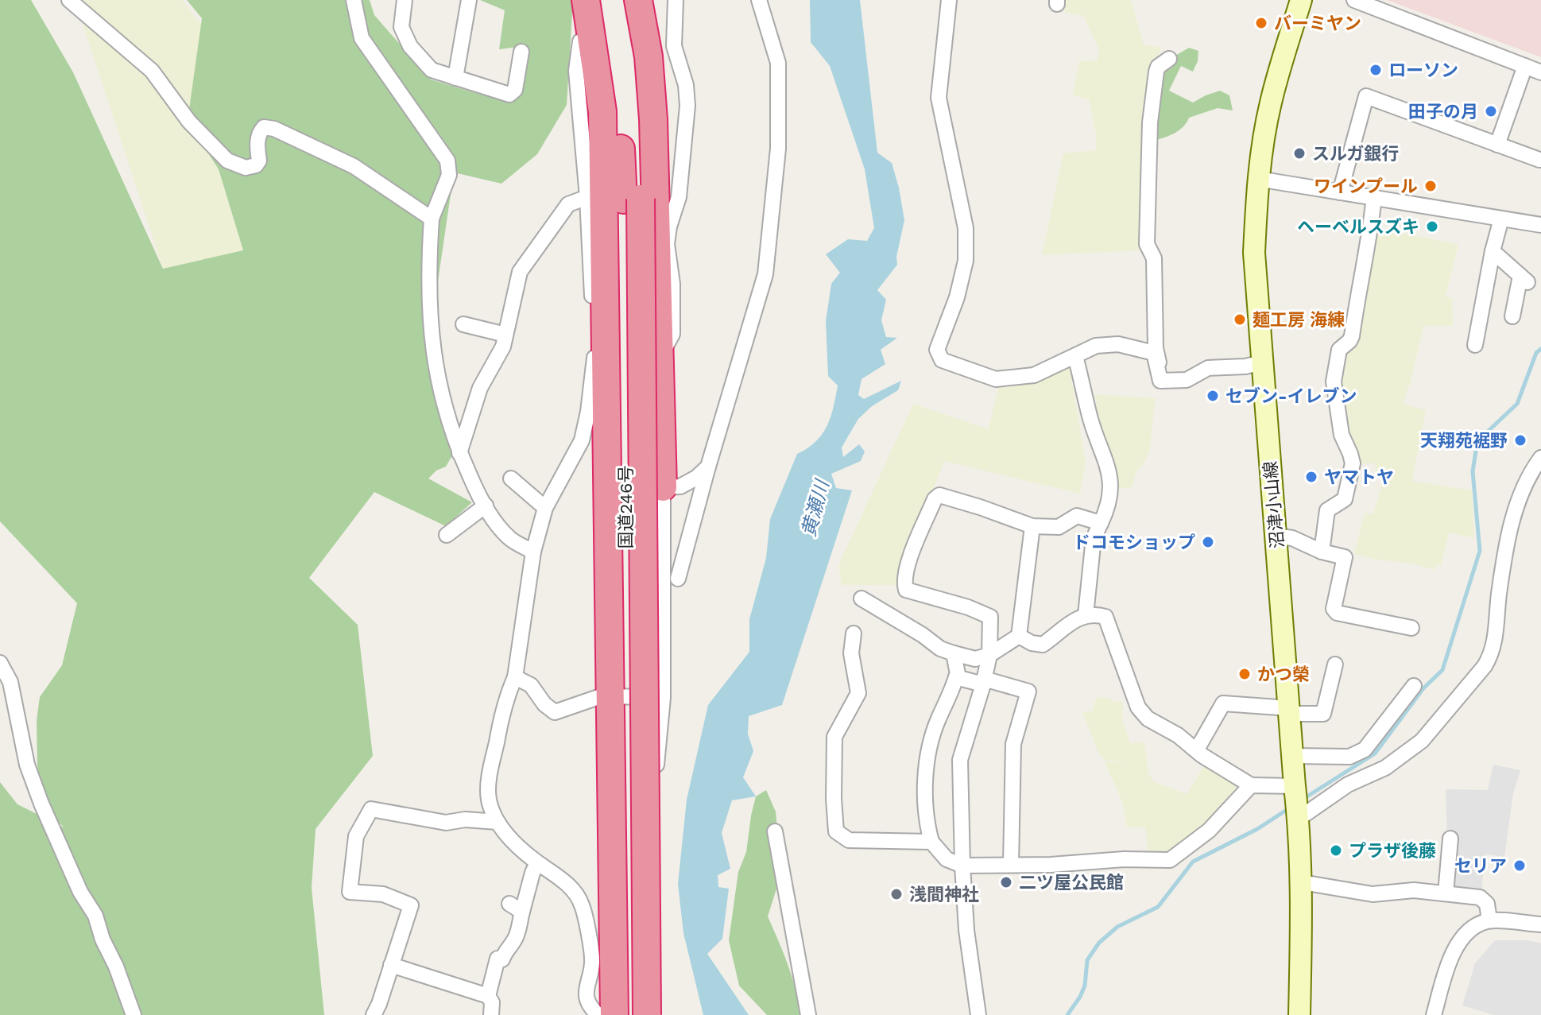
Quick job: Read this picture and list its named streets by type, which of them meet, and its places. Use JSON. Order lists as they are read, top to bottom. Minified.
{"streets":{"highway":["国道246号"],"main road":["沼津小山線"]},"water":["黄瀬川"],"places":["バーミヤン","ローソン","田子の月","スルガ銀行","ワインプール","ヘーベルスズキ","麺工房 海練","セブン-イレブン","天翔苑裾野","ヤマトヤ","ドコモショップ","かつ榮","プラザ後藤","セリア","二ツ屋公民館","浅間神社"]}
